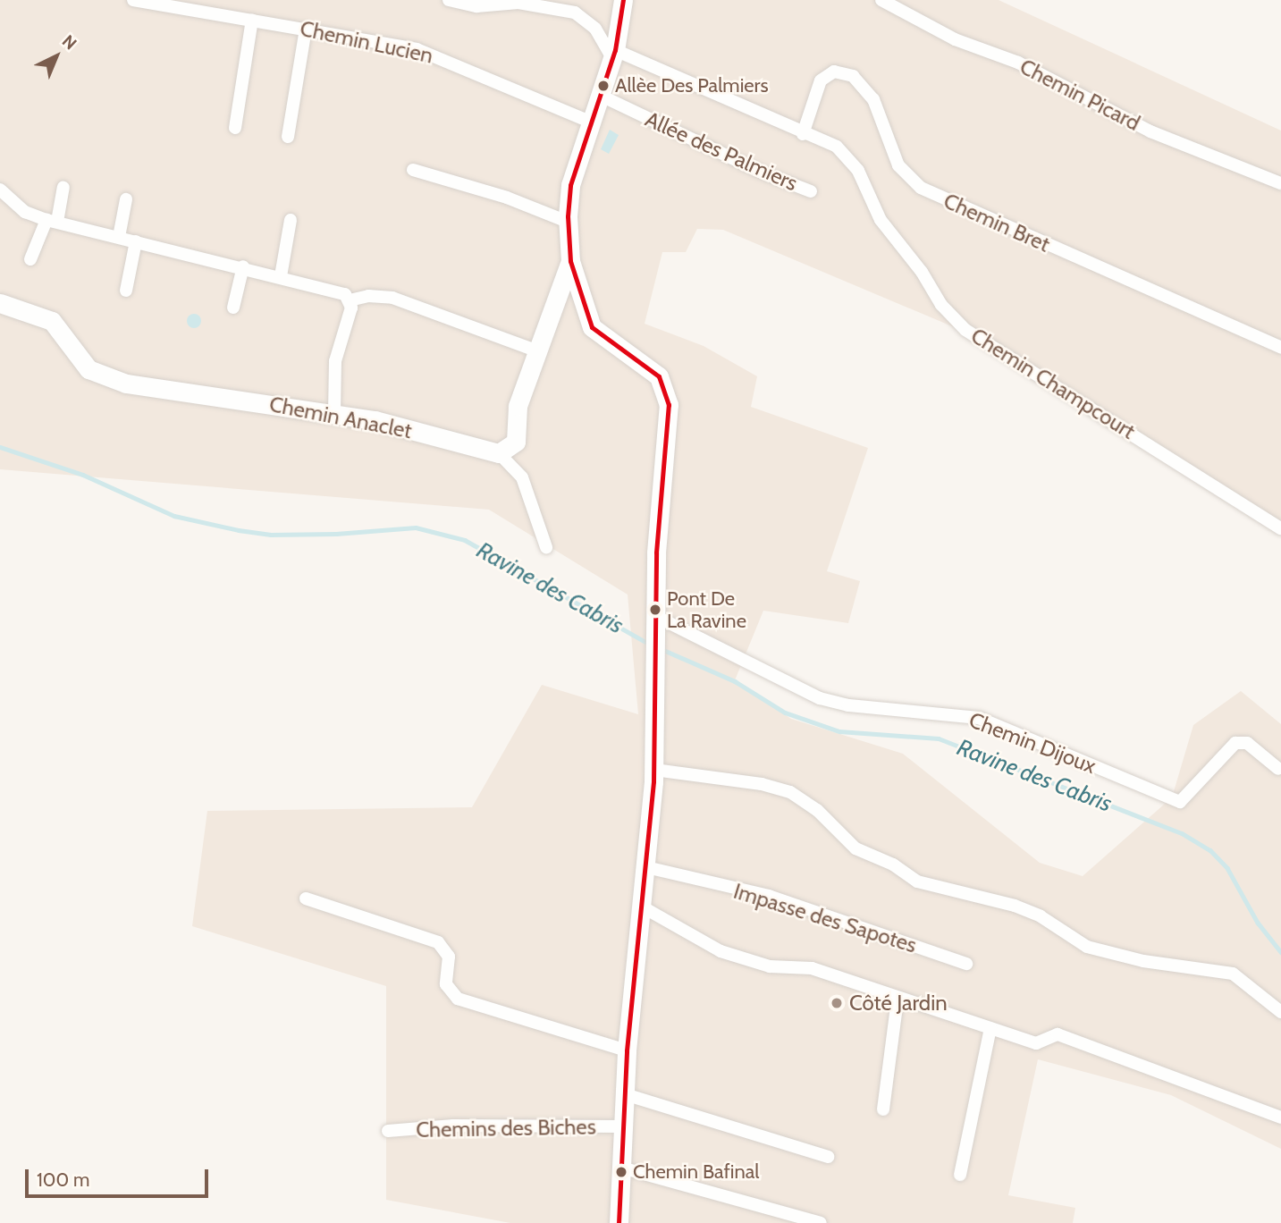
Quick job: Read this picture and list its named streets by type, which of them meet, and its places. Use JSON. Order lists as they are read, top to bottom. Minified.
{"streets":{"main road":["Chemin Anaclet"],"street":["Chemin Lucien","Chemin Picard","Allée des Palmiers","Chemin Bret","Chemin Champcourt","Chemin Dijoux","Impasse des Sapotes","Chemins des Biches"]},"crossings":[["Chemin Bret","Chemin Champcourt"]],"water":["Ravine des Cabris"],"places":["Allèe Des Palmiers","Pont De La Ravine","Côté Jardin","Chemin Bafinal"],"scale_bar":"100 m","north":"top right"}
